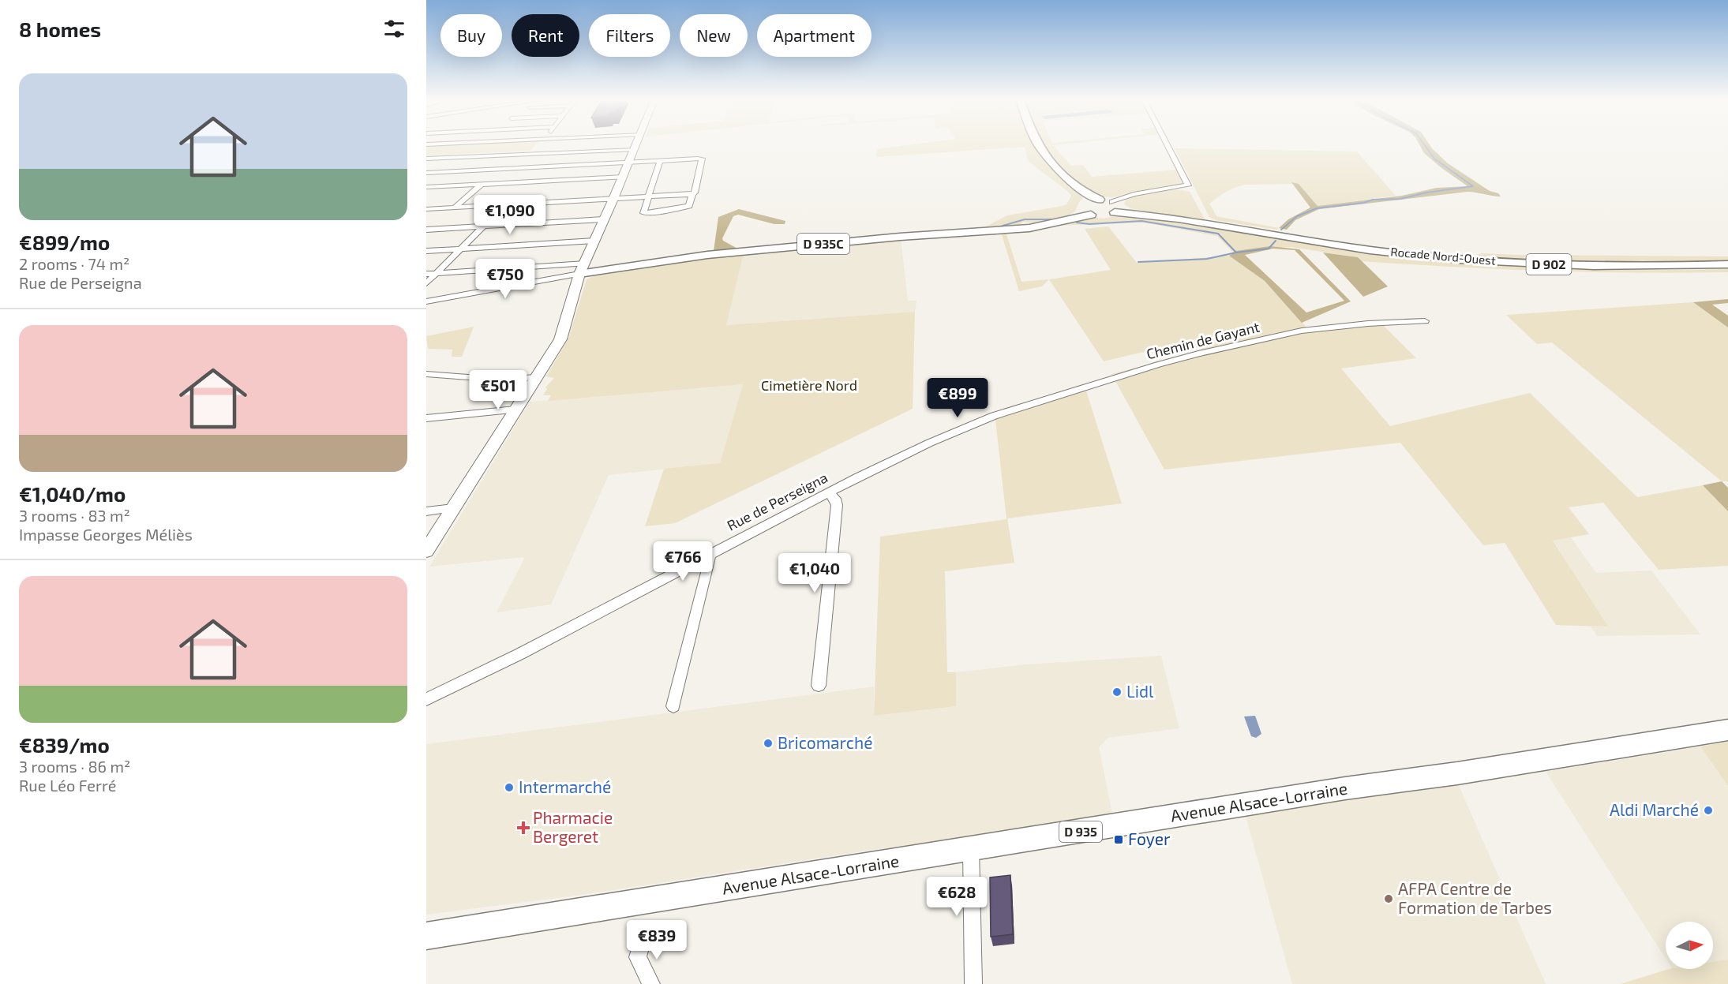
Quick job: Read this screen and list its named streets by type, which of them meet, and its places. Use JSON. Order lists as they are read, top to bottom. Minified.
{"streets":{"main road":["D 935C","Rocade Nord-Ouest","D 902","Avenue Alsace-Lorraine","D 935"],"street":["Chemin de Gayant","Rue de Perseigna"]},"crossings":[["Chemin de Gayant","Rue de Perseigna"]],"parks":["Cimetière Nord"],"places":{"other":["Lidl","Bricomarché","Intermarché","Aldi Marché","AFPA Centre de Formation de Tarbes"],"health":["Pharmacie Bergeret"],"transit":["Foyer"]},"north":"right","page":{"heading":"8 homes","chip":["Buy","Rent","Filters","New","Apartment"],"list":[{"name":"€899/mo","note":"2 rooms · 74 m² · Rue de Perseigna"},{"name":"€1,040/mo","note":"3 rooms · 83 m² · Impasse Georges Méliès"},{"name":"€839/mo","note":"3 rooms · 86 m² · Rue Léo Ferré"}],"price":["€1,090","€750","€501","€899","€766","€1,040","€628","€839"]}}
